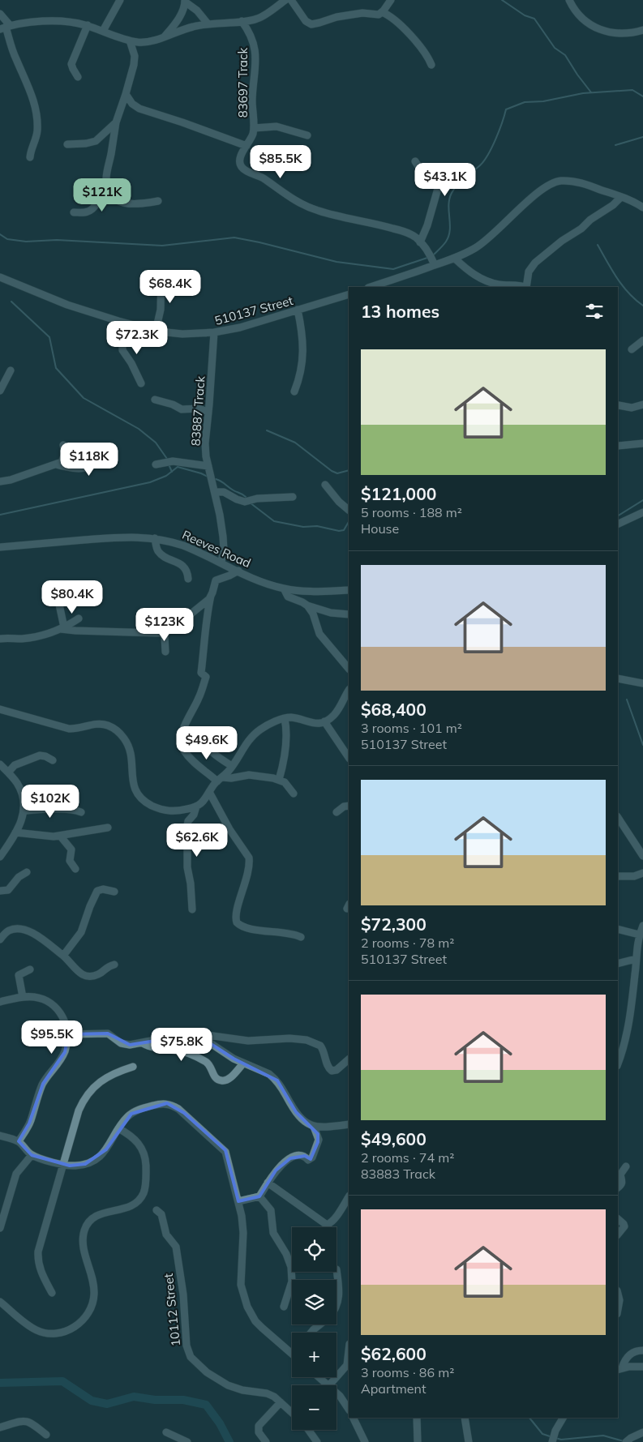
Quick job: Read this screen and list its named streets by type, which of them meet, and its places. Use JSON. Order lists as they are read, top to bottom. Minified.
{"streets":{"street":["83697 Track","510137 Street","83887 Track","Reeves Road","10112 Street"]},"crossings":[["510137 Street","83887 Track"],["83887 Track","Reeves Road"]],"page":{"price":["$85.5K","$43.1K","$121K","$68.4K","$72.3K","$118K","$80.4K","$123K","$49.6K","$102K","$62.6K","$95.5K","$75.8K"],"heading":"13 homes","list":[{"name":"$121,000","note":"5 rooms · 188 m² · House"},{"name":"$68,400","note":"3 rooms · 101 m² · 510137 Street"},{"name":"$72,300","note":"2 rooms · 78 m² · 510137 Street"},{"name":"$49,600","note":"2 rooms · 74 m² · 83883 Track"},{"name":"$62,600","note":"3 rooms · 86 m² · Apartment"}],"map_buttons":["+","−"]}}
